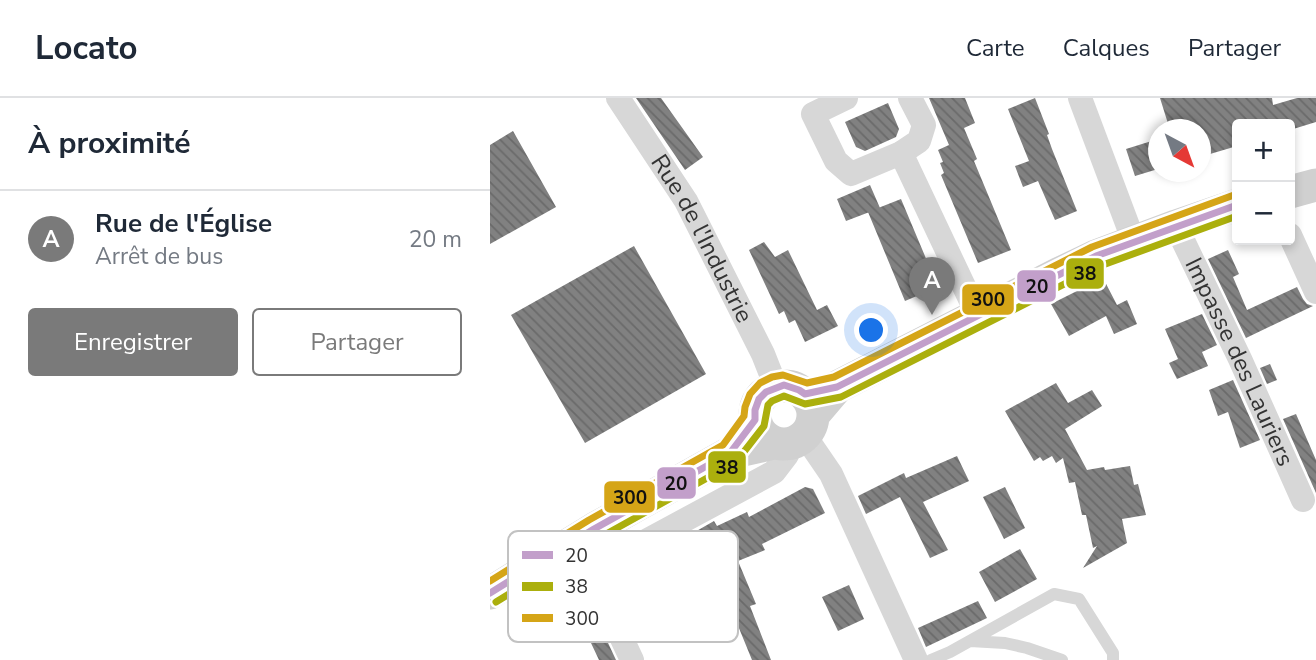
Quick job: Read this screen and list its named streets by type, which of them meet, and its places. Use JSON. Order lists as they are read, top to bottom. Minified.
{"streets":{"street":["Rue de l'Industrie","Impasse des Lauriers"]},"lines":["transit line 300","transit line 20","transit line 38"],"legend":["20","38","300"],"north":"bottom right","page":{"header":"Locato","nav":["Carte","Calques","Partager"],"heading":"À proximité","map_buttons":["+","−"],"list":[{"mark":"A","name":"Rue de l'Église","note":"Arrêt de bus","value":"20 m"}],"pins":"A","buttons":["Enregistrer","Partager"]}}
